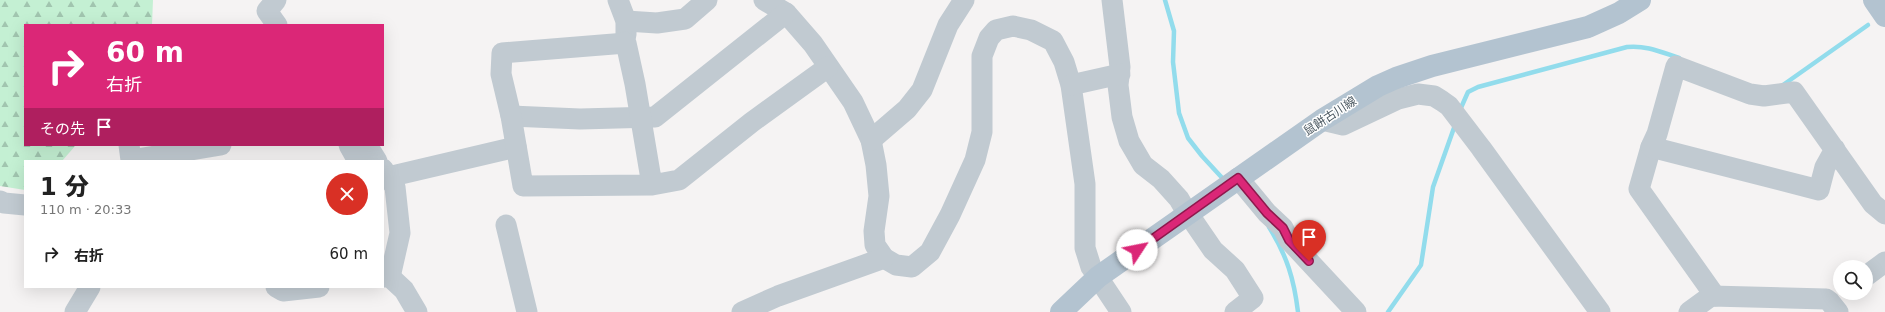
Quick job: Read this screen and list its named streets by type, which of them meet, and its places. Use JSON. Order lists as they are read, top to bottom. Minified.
{"streets":{"main road":["鼠餅古川線"]},"page":{"turn":["60 m","右折"],"then":"その先","heading":["1 分","110 m · 20:33"],"list":[{"name":"右折","value":"60 m"}]}}
